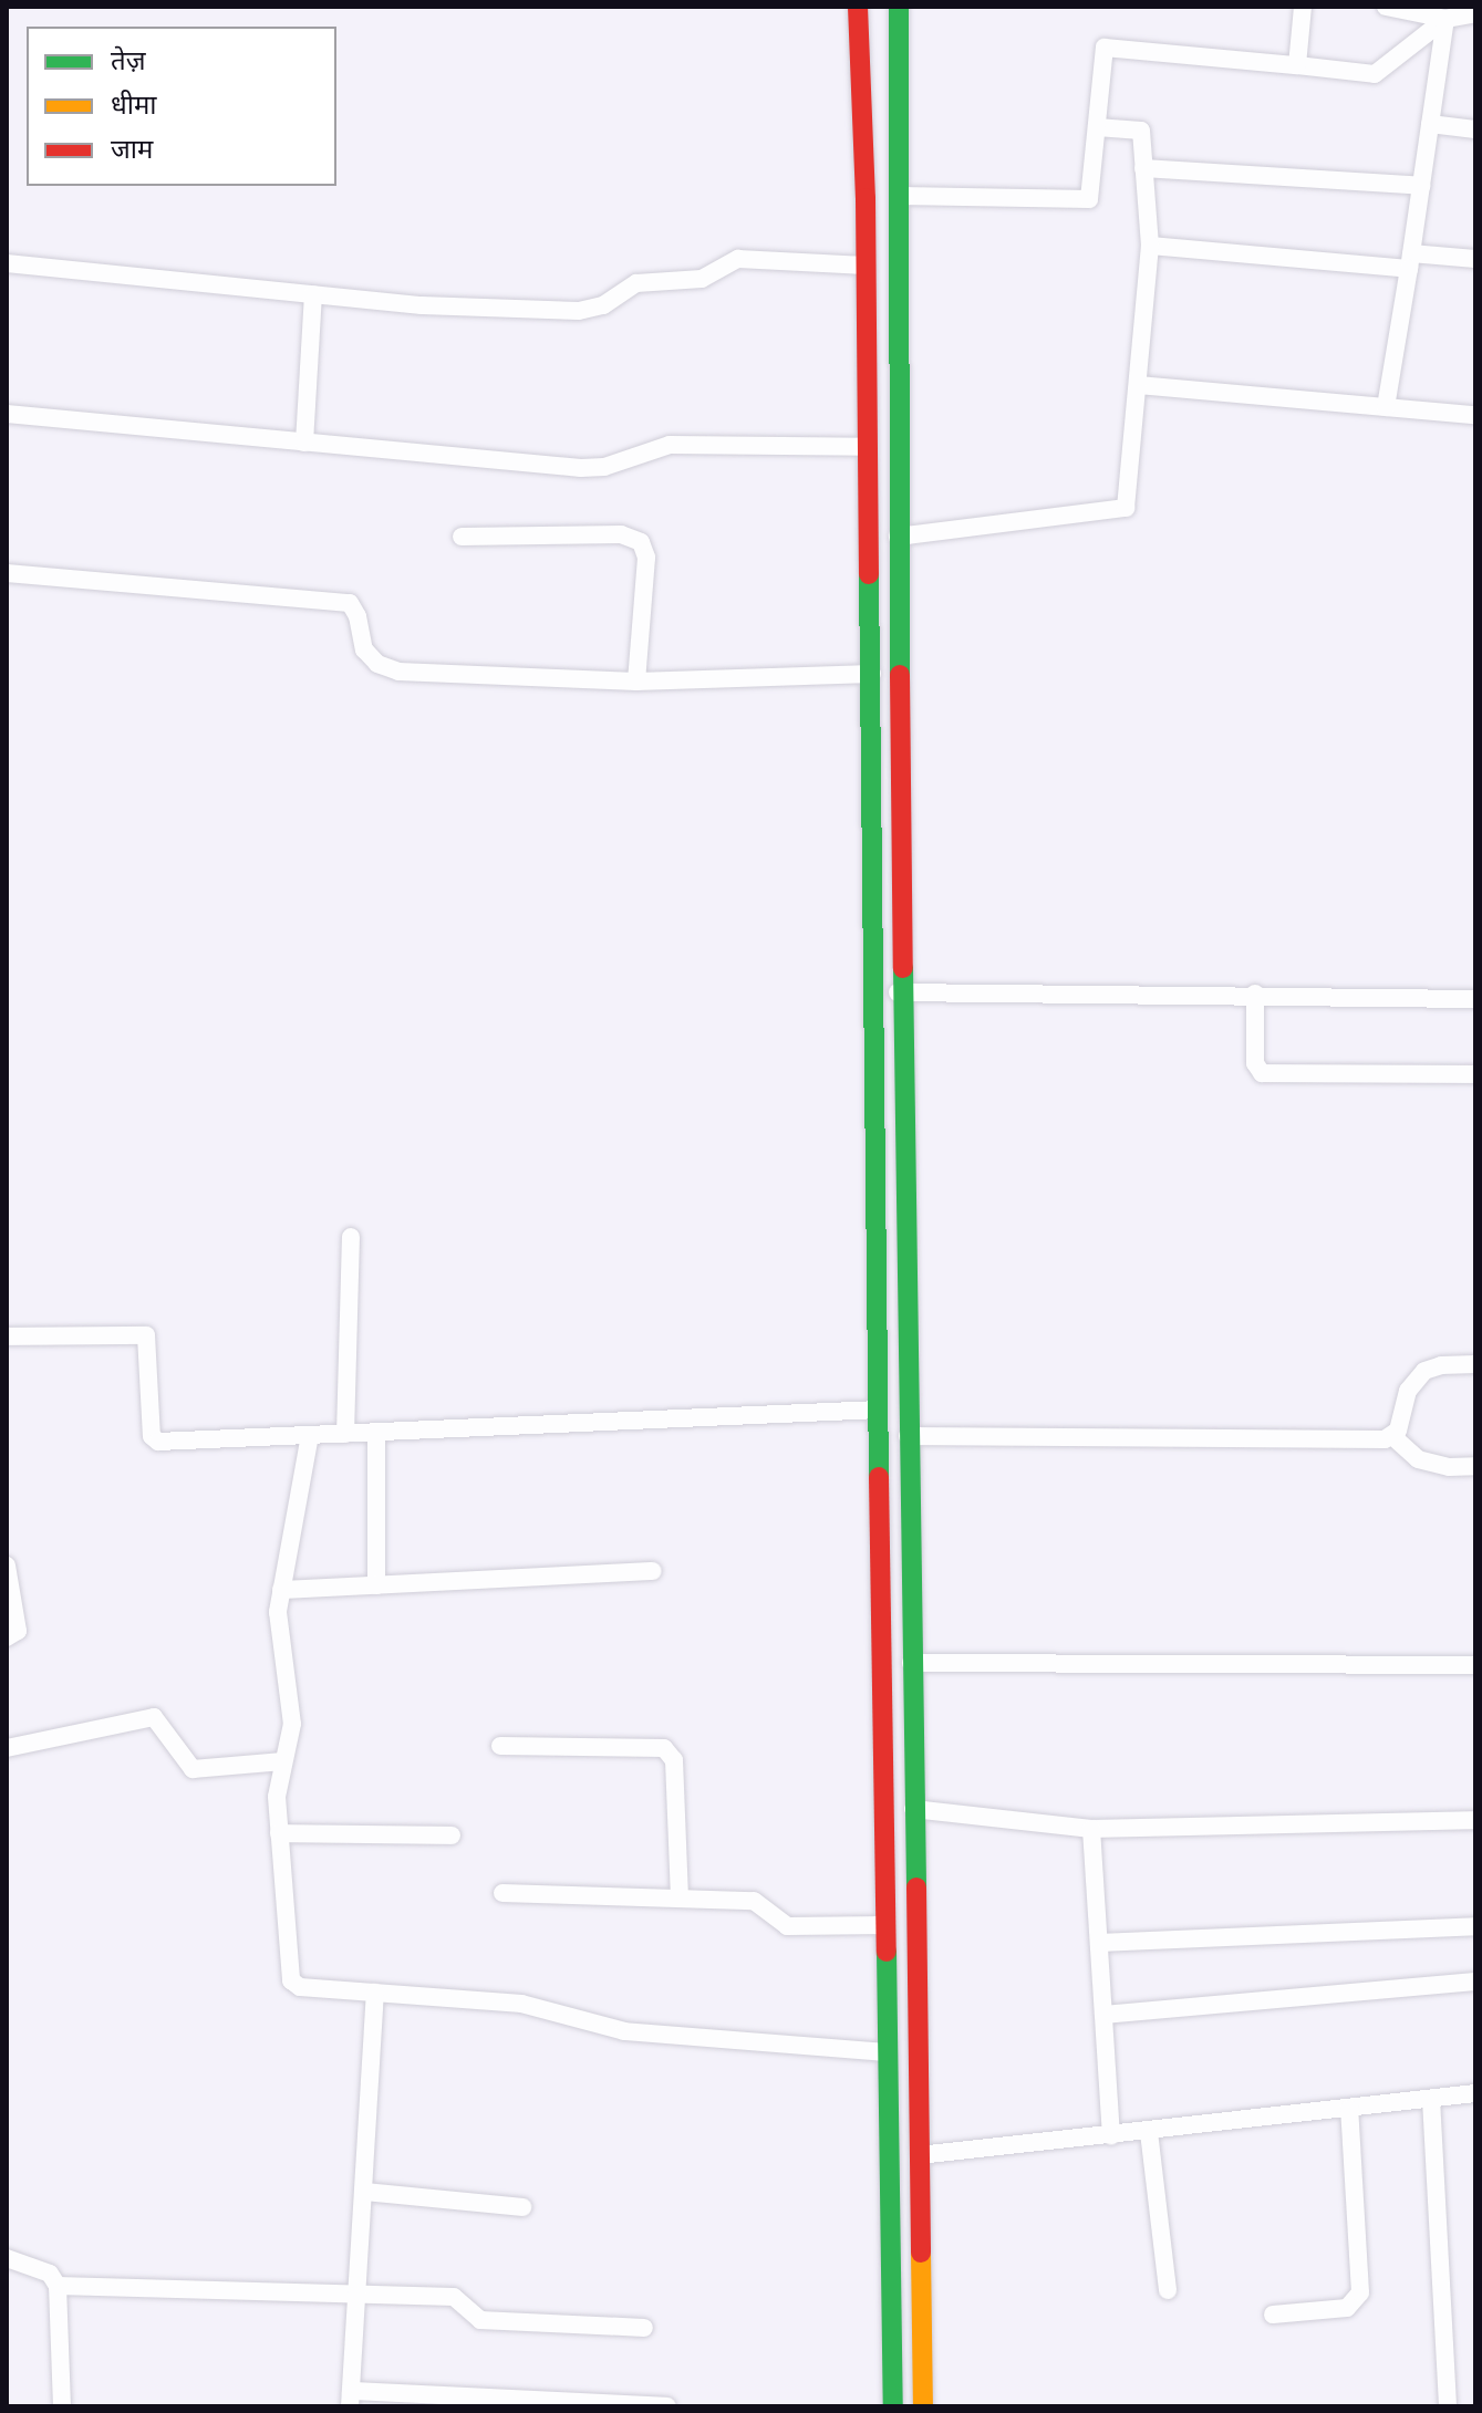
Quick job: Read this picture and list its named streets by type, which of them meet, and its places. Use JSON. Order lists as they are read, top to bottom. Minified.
{"legend":["तेज़","धीमा","जाम"]}
